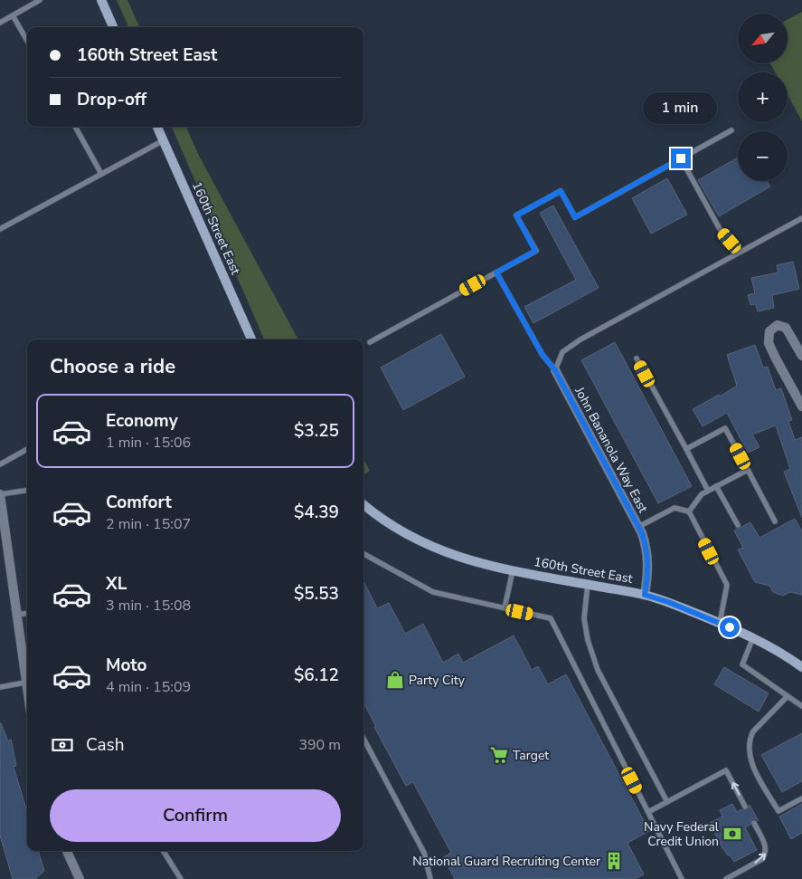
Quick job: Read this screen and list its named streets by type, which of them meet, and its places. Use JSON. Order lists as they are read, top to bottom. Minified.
{"streets":{"street":["160th Street East","John Bananola Way East"]},"crossings":[["160th Street East","John Bananola Way East"]],"places":{"shop":["Party City"],"supermarket":["Target"],"bank":["Navy Federal Credit Union"],"building":["National Guard Recruiting Center"]},"north":"bottom left","page":{"map_buttons":["+","−"],"banner":["160th Street East","Drop-off"],"bubble":"1 min","heading":"Choose a ride","list":[{"name":"Economy","note":"1 min · 15:06","value":"$3.25"},{"name":"Comfort","note":"2 min · 15:07","value":"$4.39"},{"name":"XL","note":"3 min · 15:08","value":"$5.53"},{"name":"Moto","note":"4 min · 15:09","value":"$6.12"}],"pay":["Cash","390 m"],"buttons":"Confirm"}}
